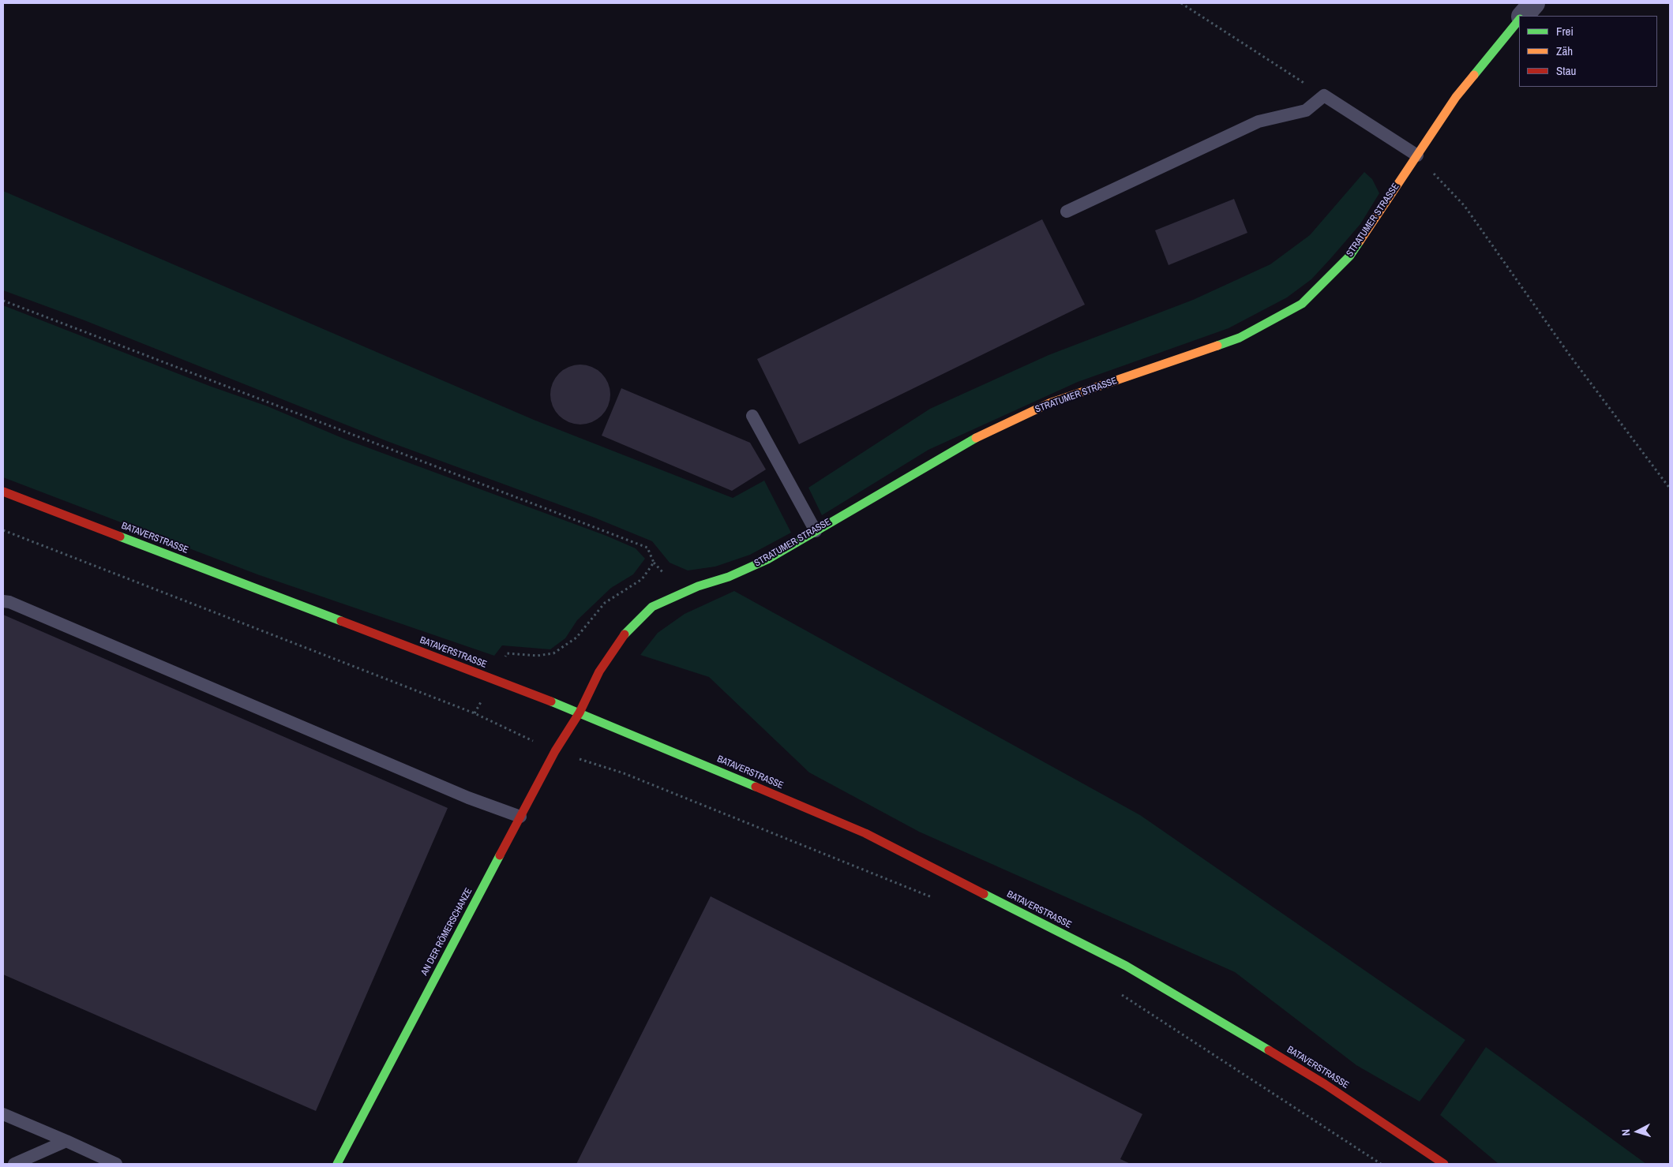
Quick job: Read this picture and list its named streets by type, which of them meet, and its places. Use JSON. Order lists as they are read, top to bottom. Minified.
{"streets":{"street":["STRATUMER STRASSE","BATAVERSTRASSE","AN DER RÖMERSCHANZE"]},"crossings":[["STRATUMER STRASSE","BATAVERSTRASSE"],["STRATUMER STRASSE","AN DER RÖMERSCHANZE"],["BATAVERSTRASSE","AN DER RÖMERSCHANZE"]],"legend":["Frei","Zäh","Stau"],"north":"left"}
